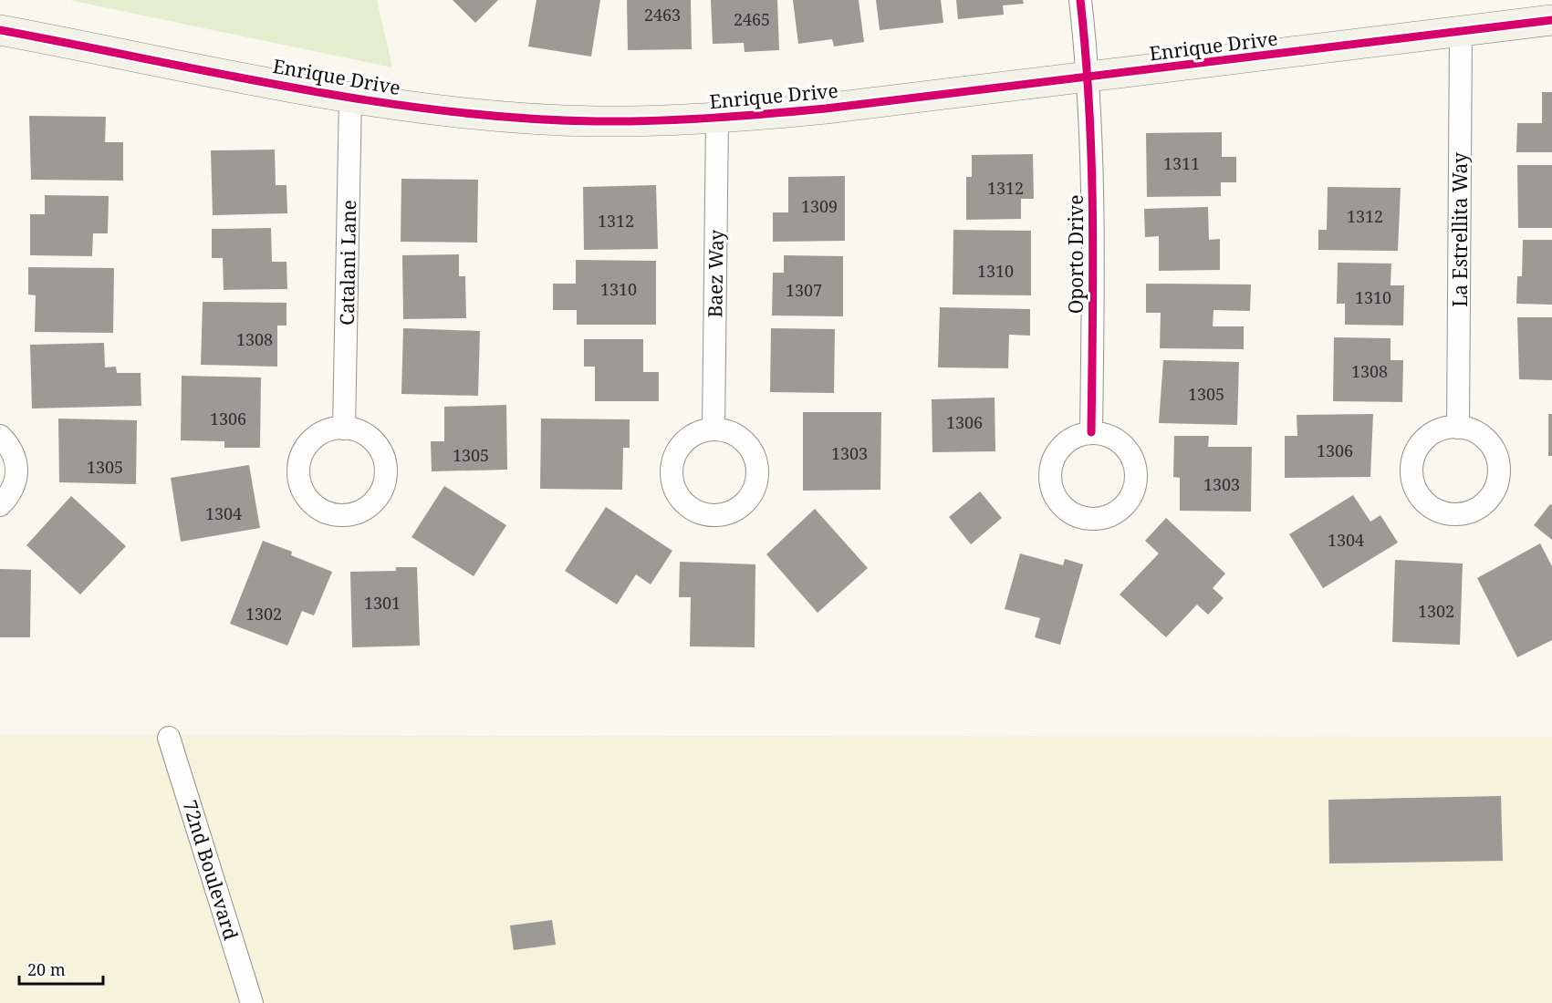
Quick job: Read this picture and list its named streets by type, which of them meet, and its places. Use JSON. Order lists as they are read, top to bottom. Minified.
{"streets":{"street":["Enrique Drive","La Estrellita Way","Oporto Drive","Catalani Lane","Baez Way","72nd Boulevard"]},"crossings":[["Enrique Drive","La Estrellita Way"],["Enrique Drive","Oporto Drive"],["Enrique Drive","Catalani Lane"],["Enrique Drive","Baez Way"]],"house_numbers":["2463","2465","1311","1312","1309","1312","1312","1310","1310","1307","1310","1308","1308","1305","1306","1306","1306","1303","1305","1305","1303","1304","1304","1301","1302","1302"],"scale_bar":"20 m"}
